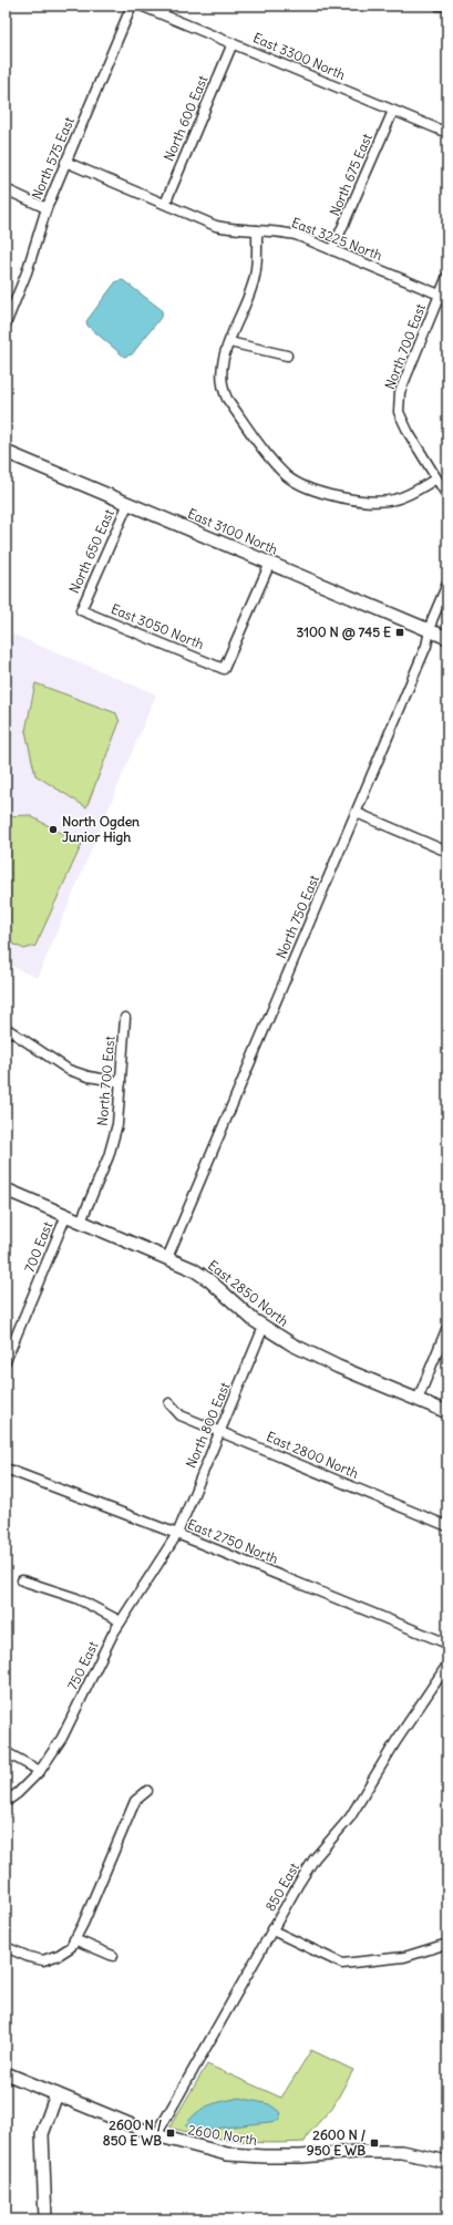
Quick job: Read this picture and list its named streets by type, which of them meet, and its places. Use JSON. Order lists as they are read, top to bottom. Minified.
{"streets":{"main road":["East 3100 North","East 2850 North","2600 North"],"street":["East 3300 North","North 600 East","North 575 East","North 675 East","East 3225 North","North 700 East","North 650 East","East 3050 North","North 750 East","700 East","North 800 East","East 2800 North","East 2750 North","750 East","850 East"]},"crossings":[["East 3300 North","North 600 East"],["East 3300 North","North 675 East"],["North 600 East","East 3225 North"],["North 575 East","East 3225 North"],["North 675 East","East 3225 North"],["East 3225 North","North 700 East"],["North 700 East","East 2850 North"],["East 3100 North","North 650 East"],["East 3100 North","East 3050 North"],["East 3100 North","North 750 East"],["North 650 East","East 3050 North"],["North 750 East","East 2850 North"],["700 East","East 2850 North"],["East 2850 North","North 800 East"],["North 800 East","East 2800 North"],["North 800 East","East 2750 North"],["North 800 East","750 East"],["East 2750 North","750 East"],["850 East","2600 North"]],"places":{"transit":["3100 N @ 745 E","2600 N / 850 E WB","2600 N / 950 E WB"],"other":["North Ogden Junior High"]}}
